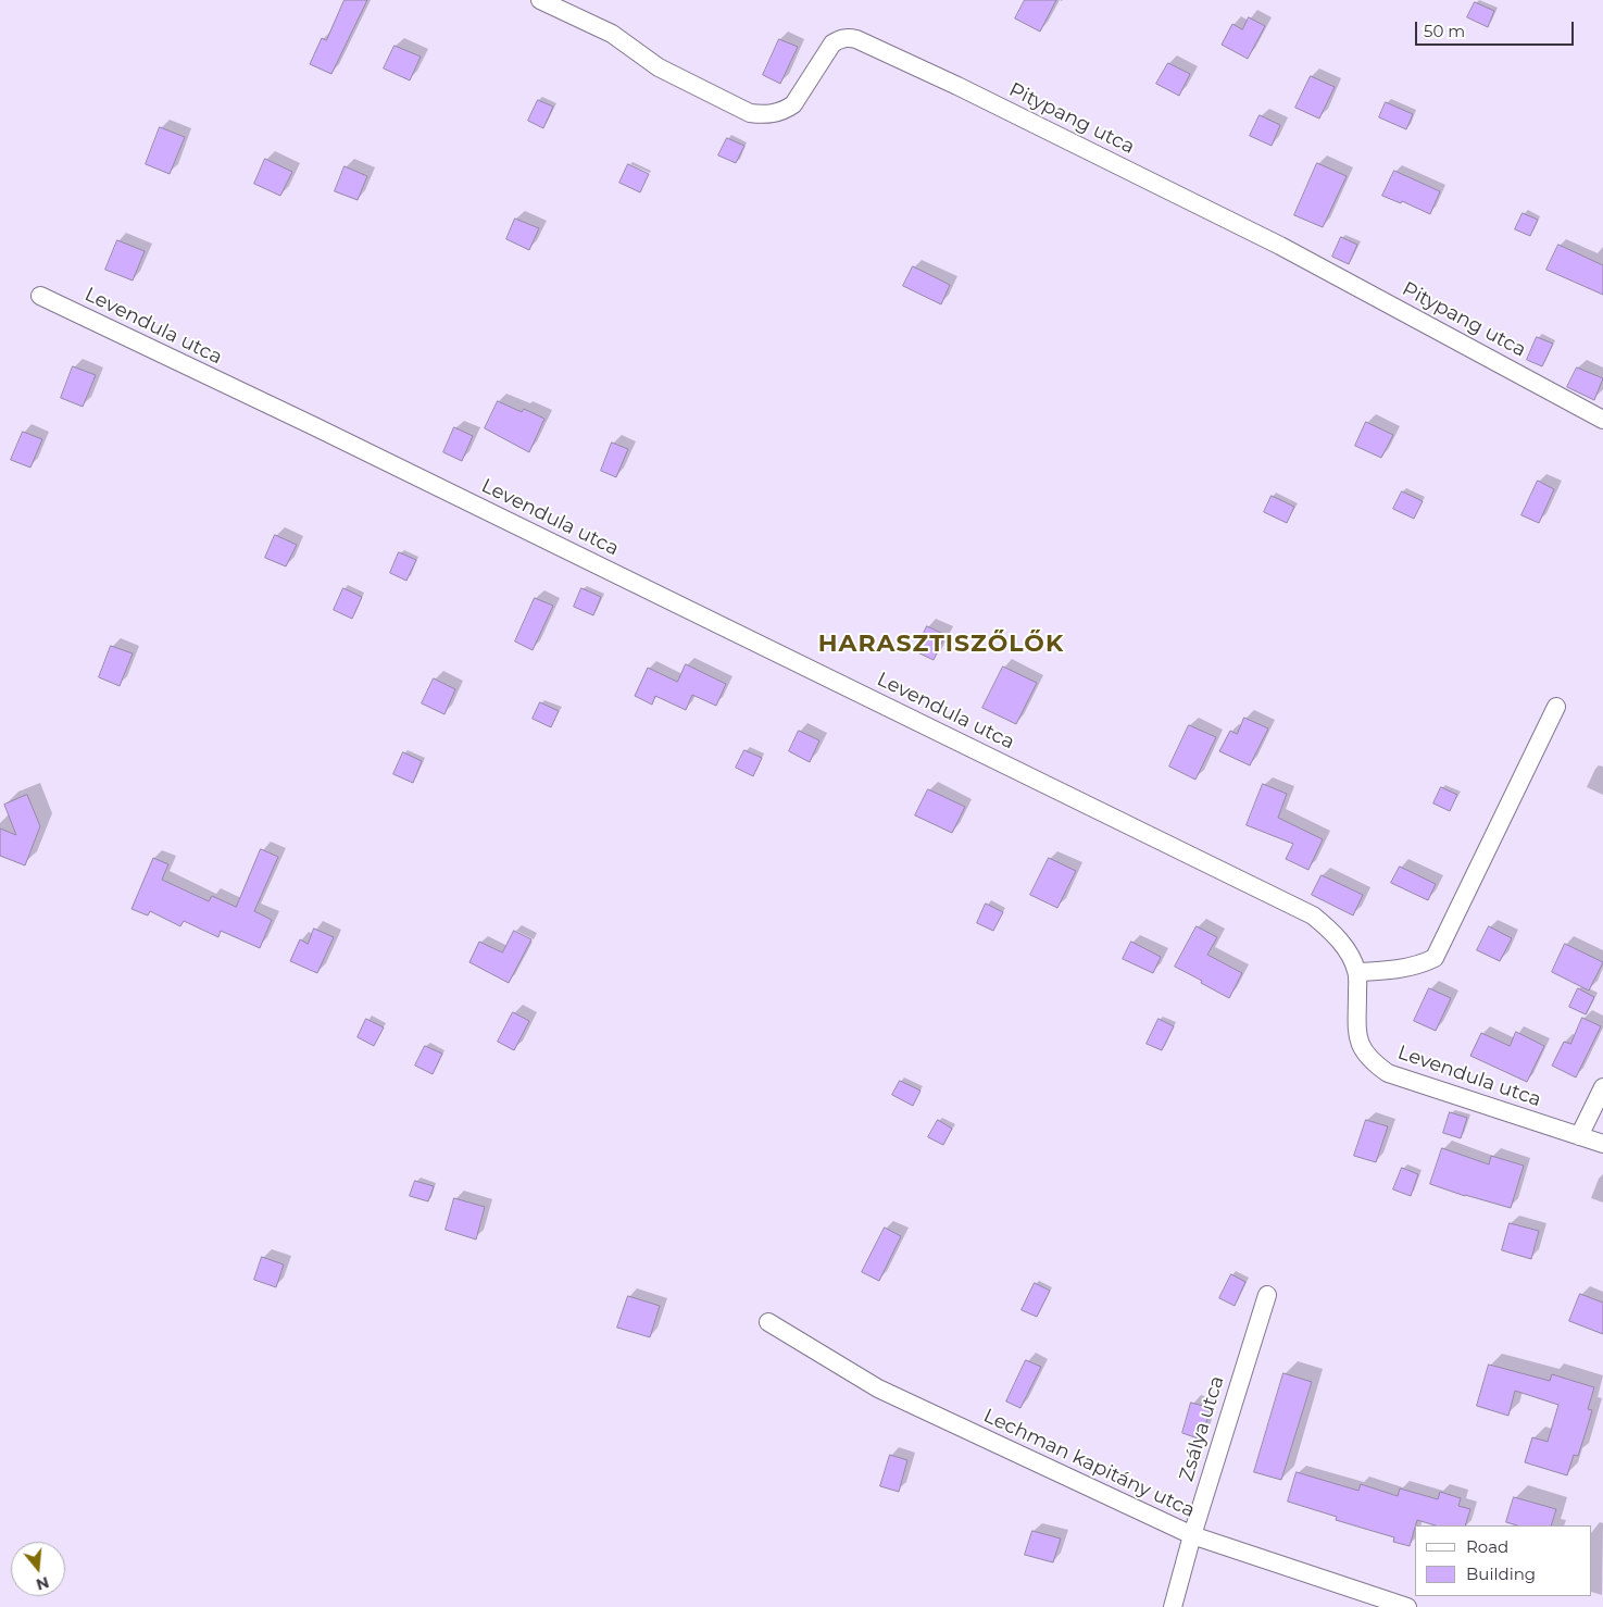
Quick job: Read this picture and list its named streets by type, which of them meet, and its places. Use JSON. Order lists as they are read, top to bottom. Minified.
{"streets":{"street":["Pitypang utca","Levendula utca","Zsálya utca","Lechman kapitány utca"]},"crossings":[["Zsálya utca","Lechman kapitány utca"]],"districts":["HARASZTISZŐLŐK"],"legend":["Road","Building"],"scale_bar":"50 m","north":"bottom"}
